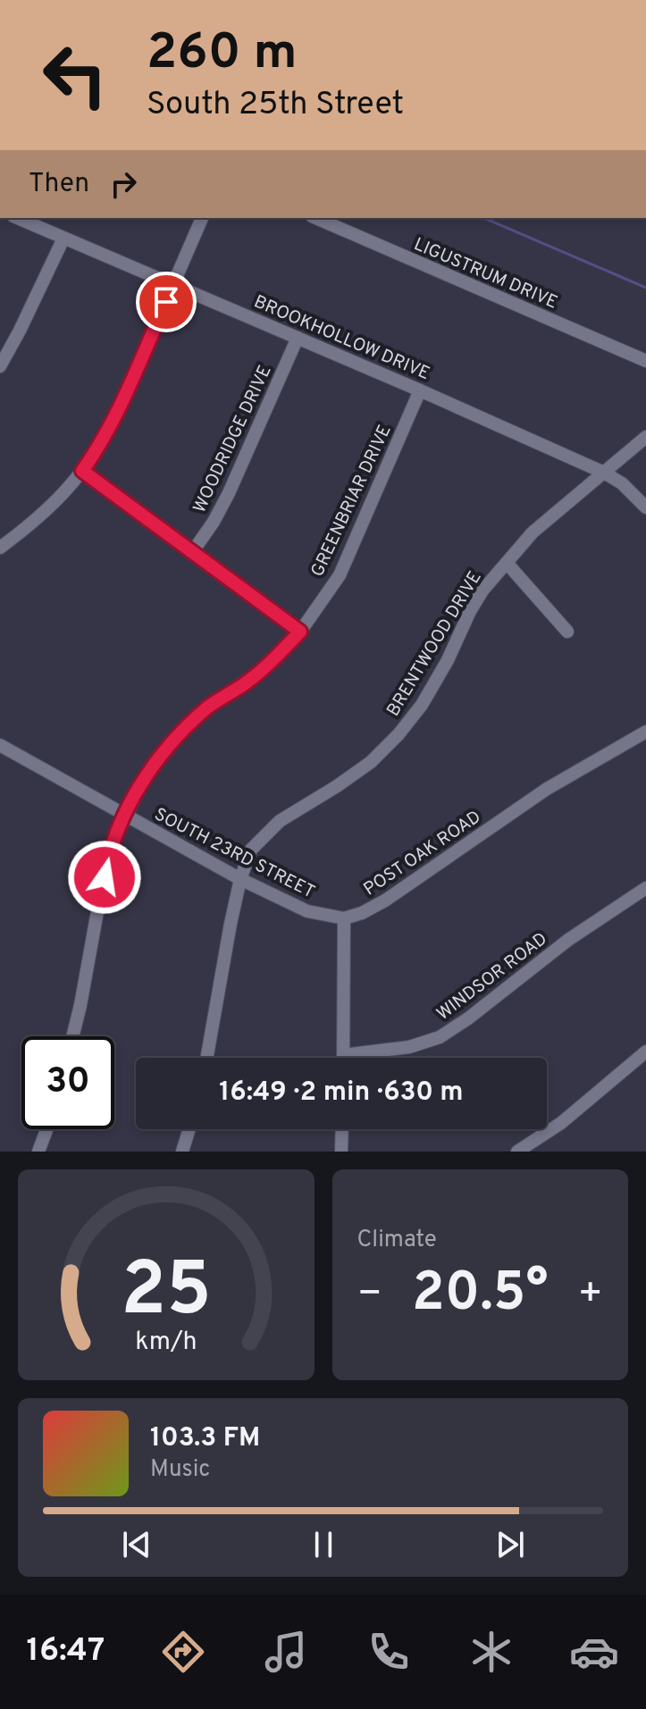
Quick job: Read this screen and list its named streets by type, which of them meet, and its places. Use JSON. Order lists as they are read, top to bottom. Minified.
{"streets":{"street":["LIGUSTRUM DRIVE","BROOKHOLLOW DRIVE","WOODRIDGE DRIVE","GREENBRIAR DRIVE","BRENTWOOD DRIVE","SOUTH 23RD STREET","POST OAK ROAD","WINDSOR ROAD"]},"crossings":[["BROOKHOLLOW DRIVE","WOODRIDGE DRIVE"],["BROOKHOLLOW DRIVE","GREENBRIAR DRIVE"],["BROOKHOLLOW DRIVE","BRENTWOOD DRIVE"],["GREENBRIAR DRIVE","SOUTH 23RD STREET"],["BRENTWOOD DRIVE","SOUTH 23RD STREET"],["SOUTH 23RD STREET","POST OAK ROAD"]],"page":{"turn":["260 m","South 25th Street"],"then":"Then","limit":"30","trip":"16:49 · 2 min · 630 m","tile":"Climate","heat":["−","20.5°","+"],"song":["103.3 FM","Music"],"tabs":"16:47","gauge":["25","km/h"]}}
